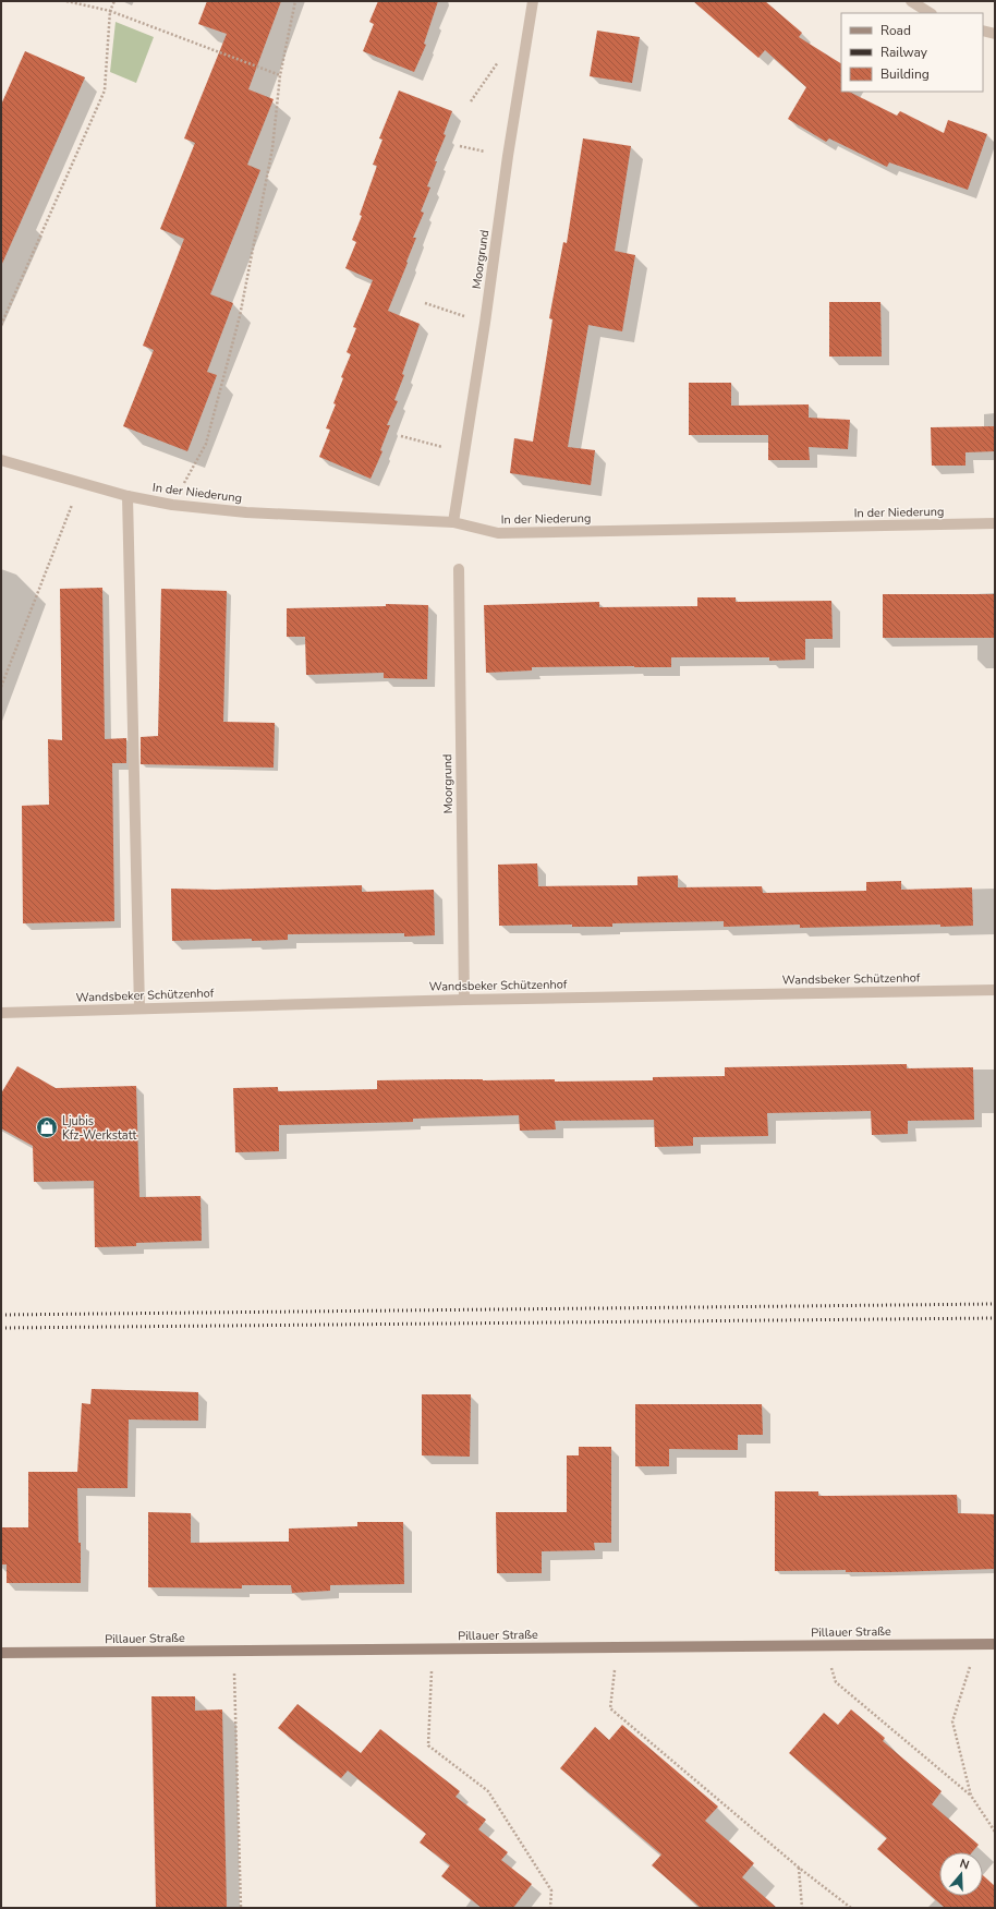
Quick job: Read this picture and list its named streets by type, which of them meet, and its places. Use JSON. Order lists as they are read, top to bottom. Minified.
{"streets":{"street":["Moorgrund","In der Niederung","Wandsbeker Schützenhof","Pillauer Straße"]},"crossings":[["Moorgrund","In der Niederung"],["Moorgrund","Wandsbeker Schützenhof"]],"places":{"shop":["Ljubis Kfz-Werkstatt"]},"legend":["Road","Railway","Building"],"north":"top"}
